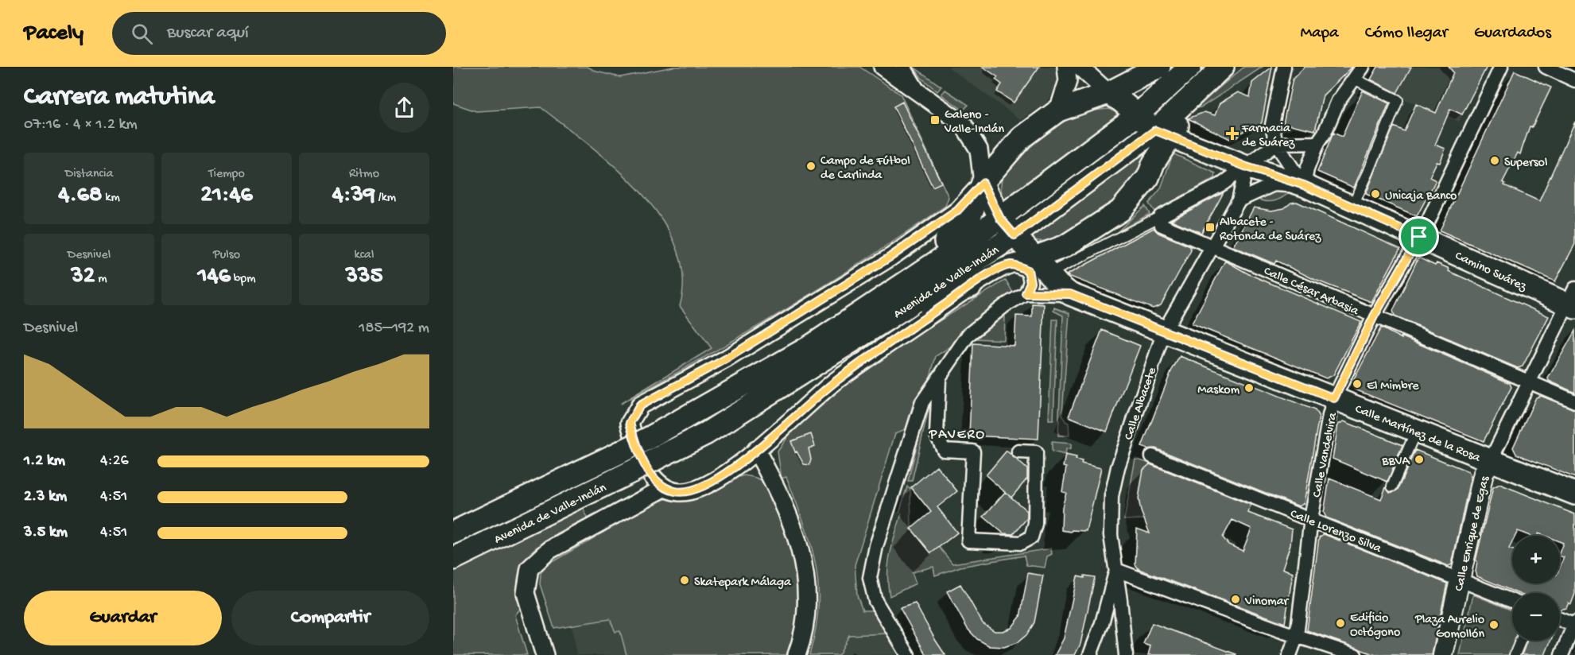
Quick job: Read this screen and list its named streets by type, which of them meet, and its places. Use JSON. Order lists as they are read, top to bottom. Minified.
{"streets":{"main road":["Camino Suárez","Avenida de Valle-Inclán","Calle Martínez de la Rosa","Calle Enrique de Egas"],"street":["Calle César Arbasia","Calle Albacete","Calle Vandelvira","Calle Lorenzo Silva"]},"crossings":[["Camino Suárez","Avenida de Valle-Inclán"],["Camino Suárez","Calle Albacete"],["Camino Suárez","Calle Vandelvira"],["Camino Suárez","Calle Enrique de Egas"],["Avenida de Valle-Inclán","Calle Martínez de la Rosa"],["Calle César Arbasia","Calle Albacete"],["Calle César Arbasia","Calle Vandelvira"],["Calle César Arbasia","Calle Enrique de Egas"],["Calle Albacete","Calle Martínez de la Rosa"],["Calle Martínez de la Rosa","Calle Vandelvira"],["Calle Martínez de la Rosa","Calle Enrique de Egas"],["Calle Vandelvira","Calle Lorenzo Silva"],["Calle Lorenzo Silva","Calle Enrique de Egas"]],"districts":["PAVERO"],"places":{"transit":["Galeno - Valle-Inclán","Albacete - Rotonda de Suárez"],"health":["Farmacia de Suárez"],"other":["Supersol","Campo de Fútbol de Carlinda","Unicaja Banco","El Mimbre","Maskom","BBVA","Skatepark Málaga","Vinomar","Edificio Octógono","Plaza Aurelio Gomollón"]},"page":{"header":"Pacely","search":"Buscar aquí","nav":["Mapa","Cómo llegar","Guardados"],"heading":["Carrera matutina","07:16 · 4 × 1.2 km"],"stats":[["Distancia","4.68 km"],["Tiempo","21:46"],["Ritmo","4:39 /km"],["Desnivel","32 m"],["Pulso","146 bpm"],["kcal","335"]],"chart":["Desnivel","185–192 m"],"list":[{"name":"1.2 km","note":"4:26"},{"name":"2.3 km","note":"4:51"},{"name":"3.5 km","note":"4:51"}],"map_buttons":["+","−"],"buttons":["Guardar","Compartir"]}}
